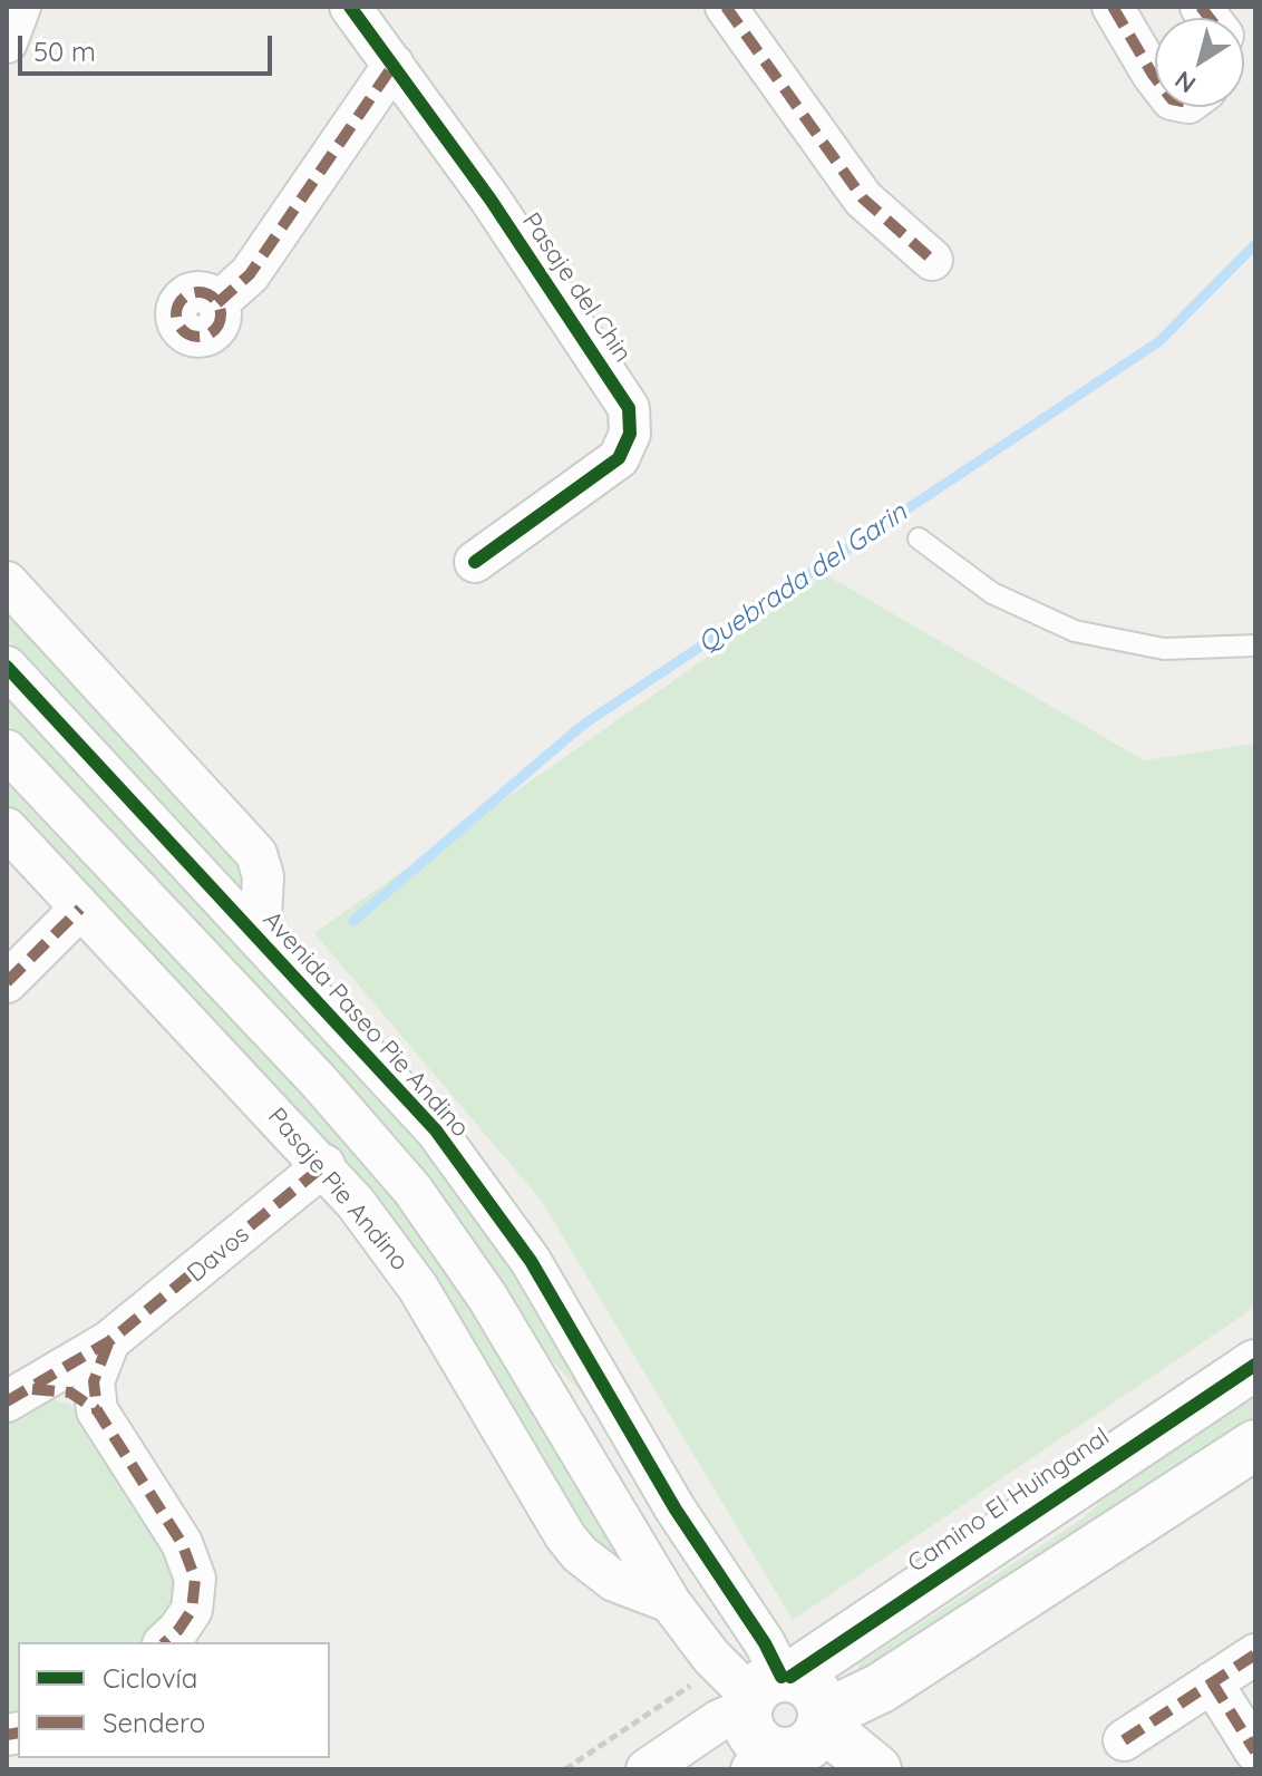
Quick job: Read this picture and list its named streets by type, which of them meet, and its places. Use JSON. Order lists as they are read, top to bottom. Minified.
{"streets":{"street":["Pasaje del Chin","Avenida Paseo Pie Andino","Pasaje Pie Andino","Davos","Camino El Huinganal"]},"crossings":[["Avenida Paseo Pie Andino","Camino El Huinganal"],["Pasaje Pie Andino","Davos"]],"water":["Quebrada del Garin"],"legend":["Ciclovía","Sendero"],"scale_bar":"50 m","north":"bottom left"}
